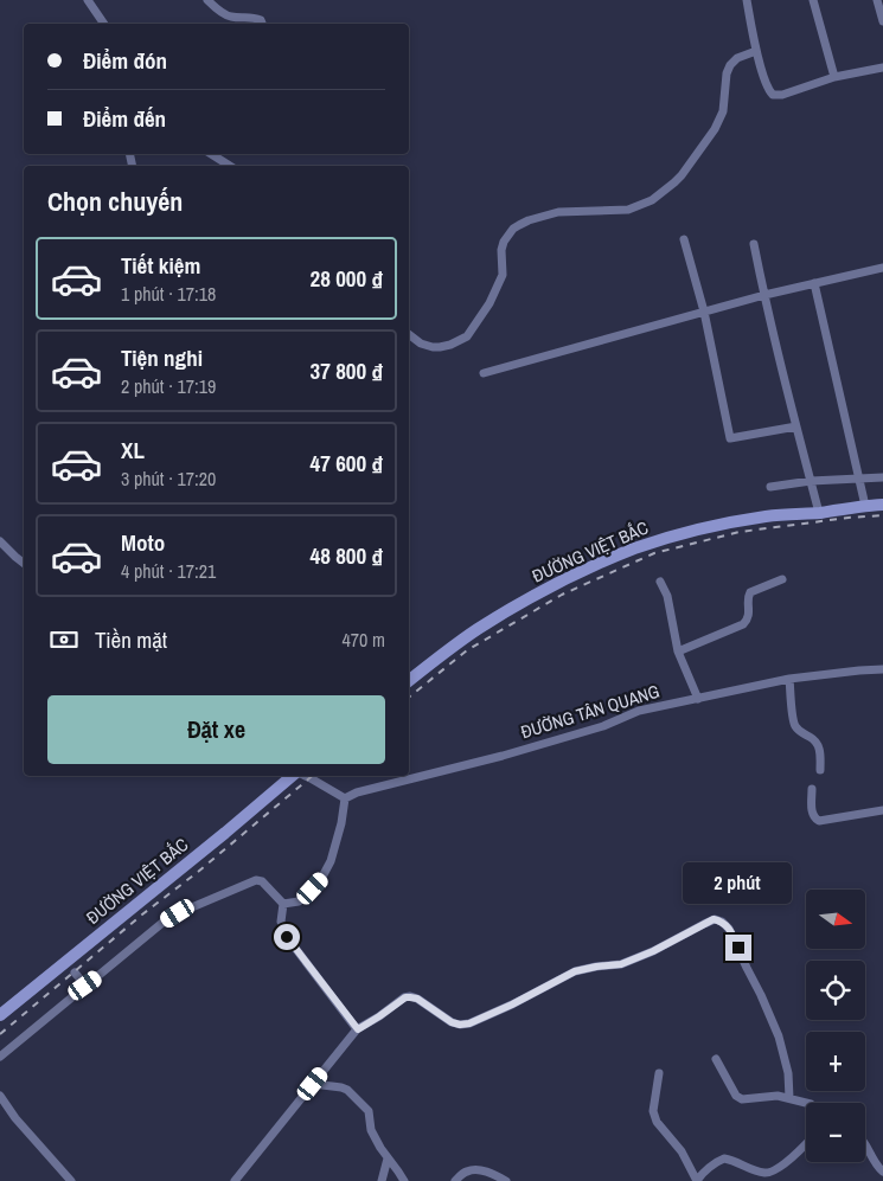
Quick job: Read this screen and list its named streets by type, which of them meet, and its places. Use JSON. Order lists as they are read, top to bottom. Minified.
{"streets":{"main road":["ĐƯỜNG VIỆT BẮC"],"street":["ĐƯỜNG TÂN QUANG"]},"north":"right","page":{"banner":["Điểm đón","Điểm đến"],"heading":"Chọn chuyến","list":[{"name":"Tiết kiệm","note":"1 phút · 17:18","value":"28 000 ₫"},{"name":"Tiện nghi","note":"2 phút · 17:19","value":"37 800 ₫"},{"name":"XL","note":"3 phút · 17:20","value":"47 600 ₫"},{"name":"Moto","note":"4 phút · 17:21","value":"48 800 ₫"}],"pay":["Tiền mặt","470 m"],"buttons":"Đặt xe","bubble":"2 phút","map_buttons":["+","−"]}}
